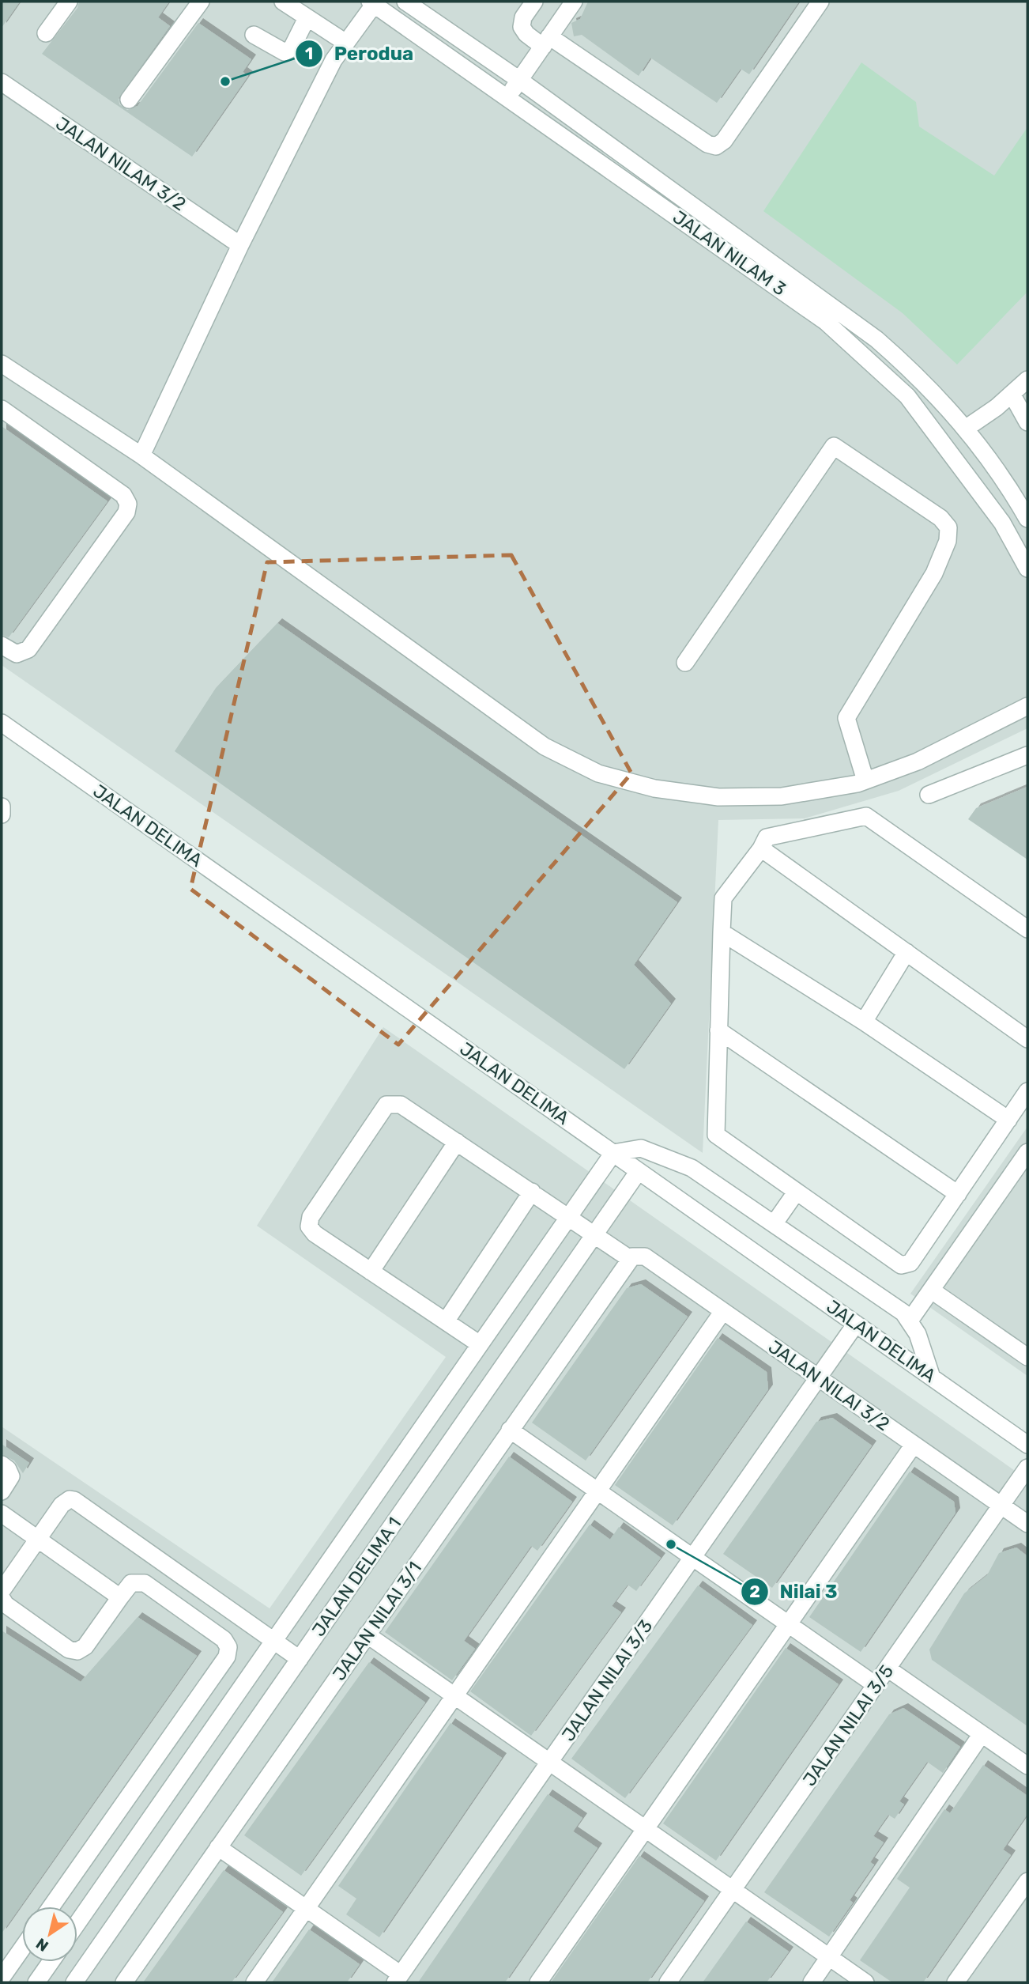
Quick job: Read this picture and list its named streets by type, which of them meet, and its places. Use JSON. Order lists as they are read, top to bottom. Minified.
{"streets":{"street":["JALAN NILAM 3/2","JALAN NILAM 3","JALAN DELIMA","JALAN NILAI 3/2","JALAN DELIMA 1","JALAN NILAI 3/1","JALAN NILAI 3/3","JALAN NILAI 3/5"]},"crossings":[["JALAN DELIMA","JALAN DELIMA 1"],["JALAN DELIMA","JALAN NILAI 3/3"],["JALAN NILAI 3/2","JALAN NILAI 3/1"],["JALAN NILAI 3/2","JALAN NILAI 3/3"],["JALAN NILAI 3/2","JALAN NILAI 3/5"]],"places":["Perodua","Nilai 3"],"north":"bottom left"}
